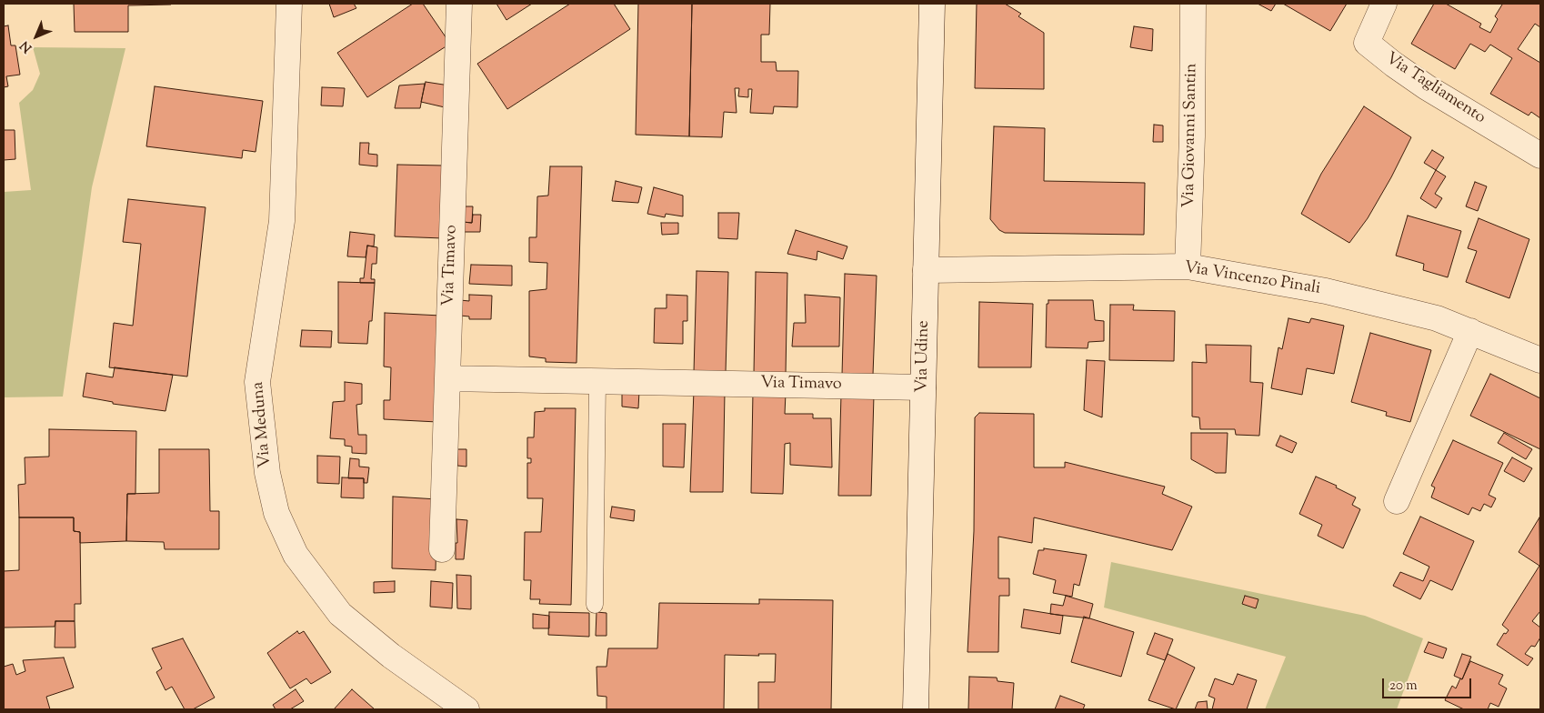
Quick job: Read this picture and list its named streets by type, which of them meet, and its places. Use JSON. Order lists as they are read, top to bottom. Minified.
{"streets":{"street":["Via Tagliamento","Via Giovanni Santin","Via Timavo","Via Vincenzo Pinali","Via Udine","Via Meduna"]},"crossings":[["Via Giovanni Santin","Via Vincenzo Pinali"],["Via Timavo","Via Udine"],["Via Vincenzo Pinali","Via Udine"]],"scale_bar":"20 m","north":"bottom left"}
